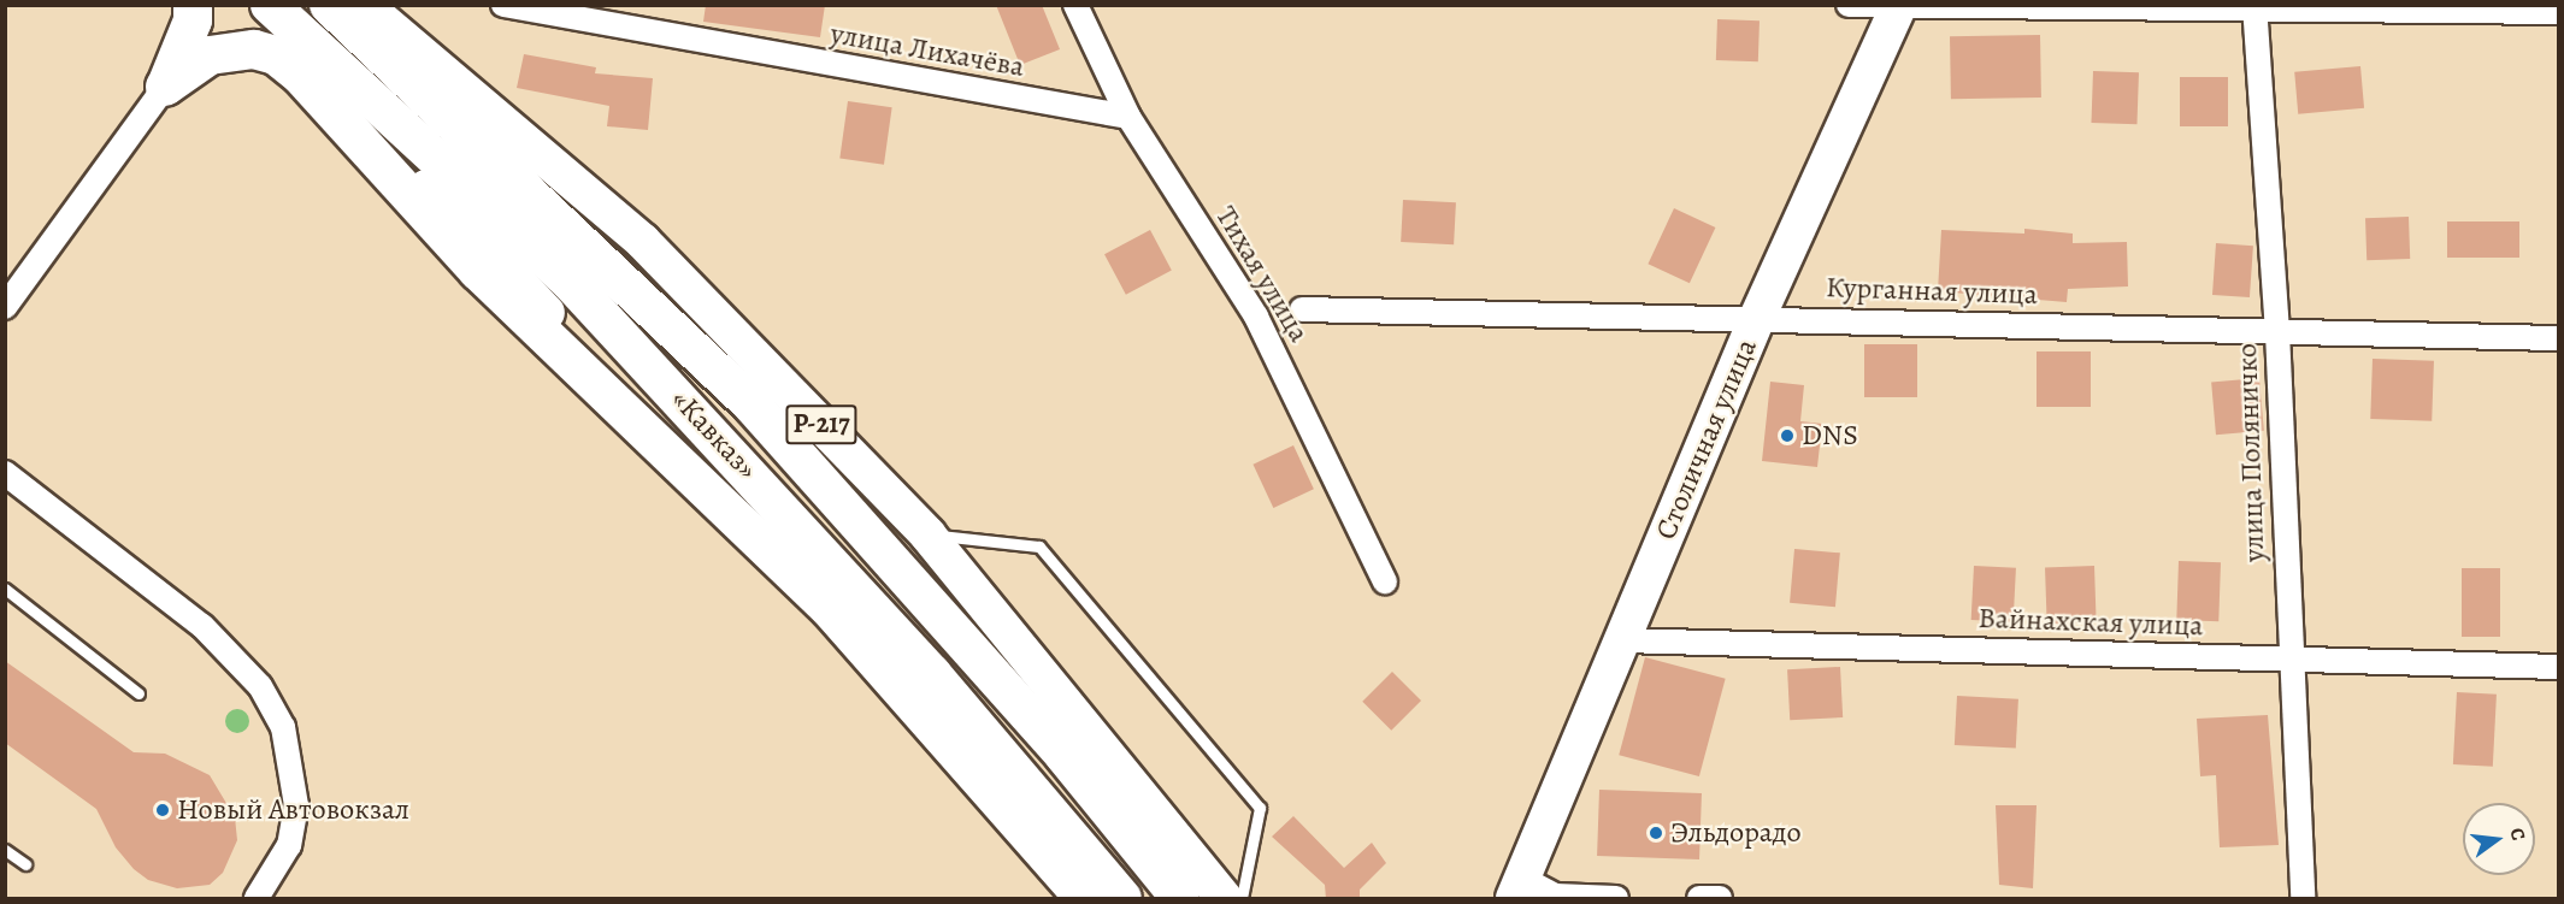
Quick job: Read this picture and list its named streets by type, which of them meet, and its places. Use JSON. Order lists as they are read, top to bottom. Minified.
{"streets":{"highway":["Р-217","«Кавказ»"],"main road":["Столичная улица"],"street":["улица Лихачёва","Тихая улица","Курганная улица","улица Поляничко","Вайнахская улица"]},"crossings":[["улица Лихачёва","Тихая улица"],["Курганная улица","Столичная улица"],["Курганная улица","улица Поляничко"],["Столичная улица","Вайнахская улица"],["улица Поляничко","Вайнахская улица"]],"places":["DNS","Новый Автовокзал","Эльдорадо"],"north":"right"}
